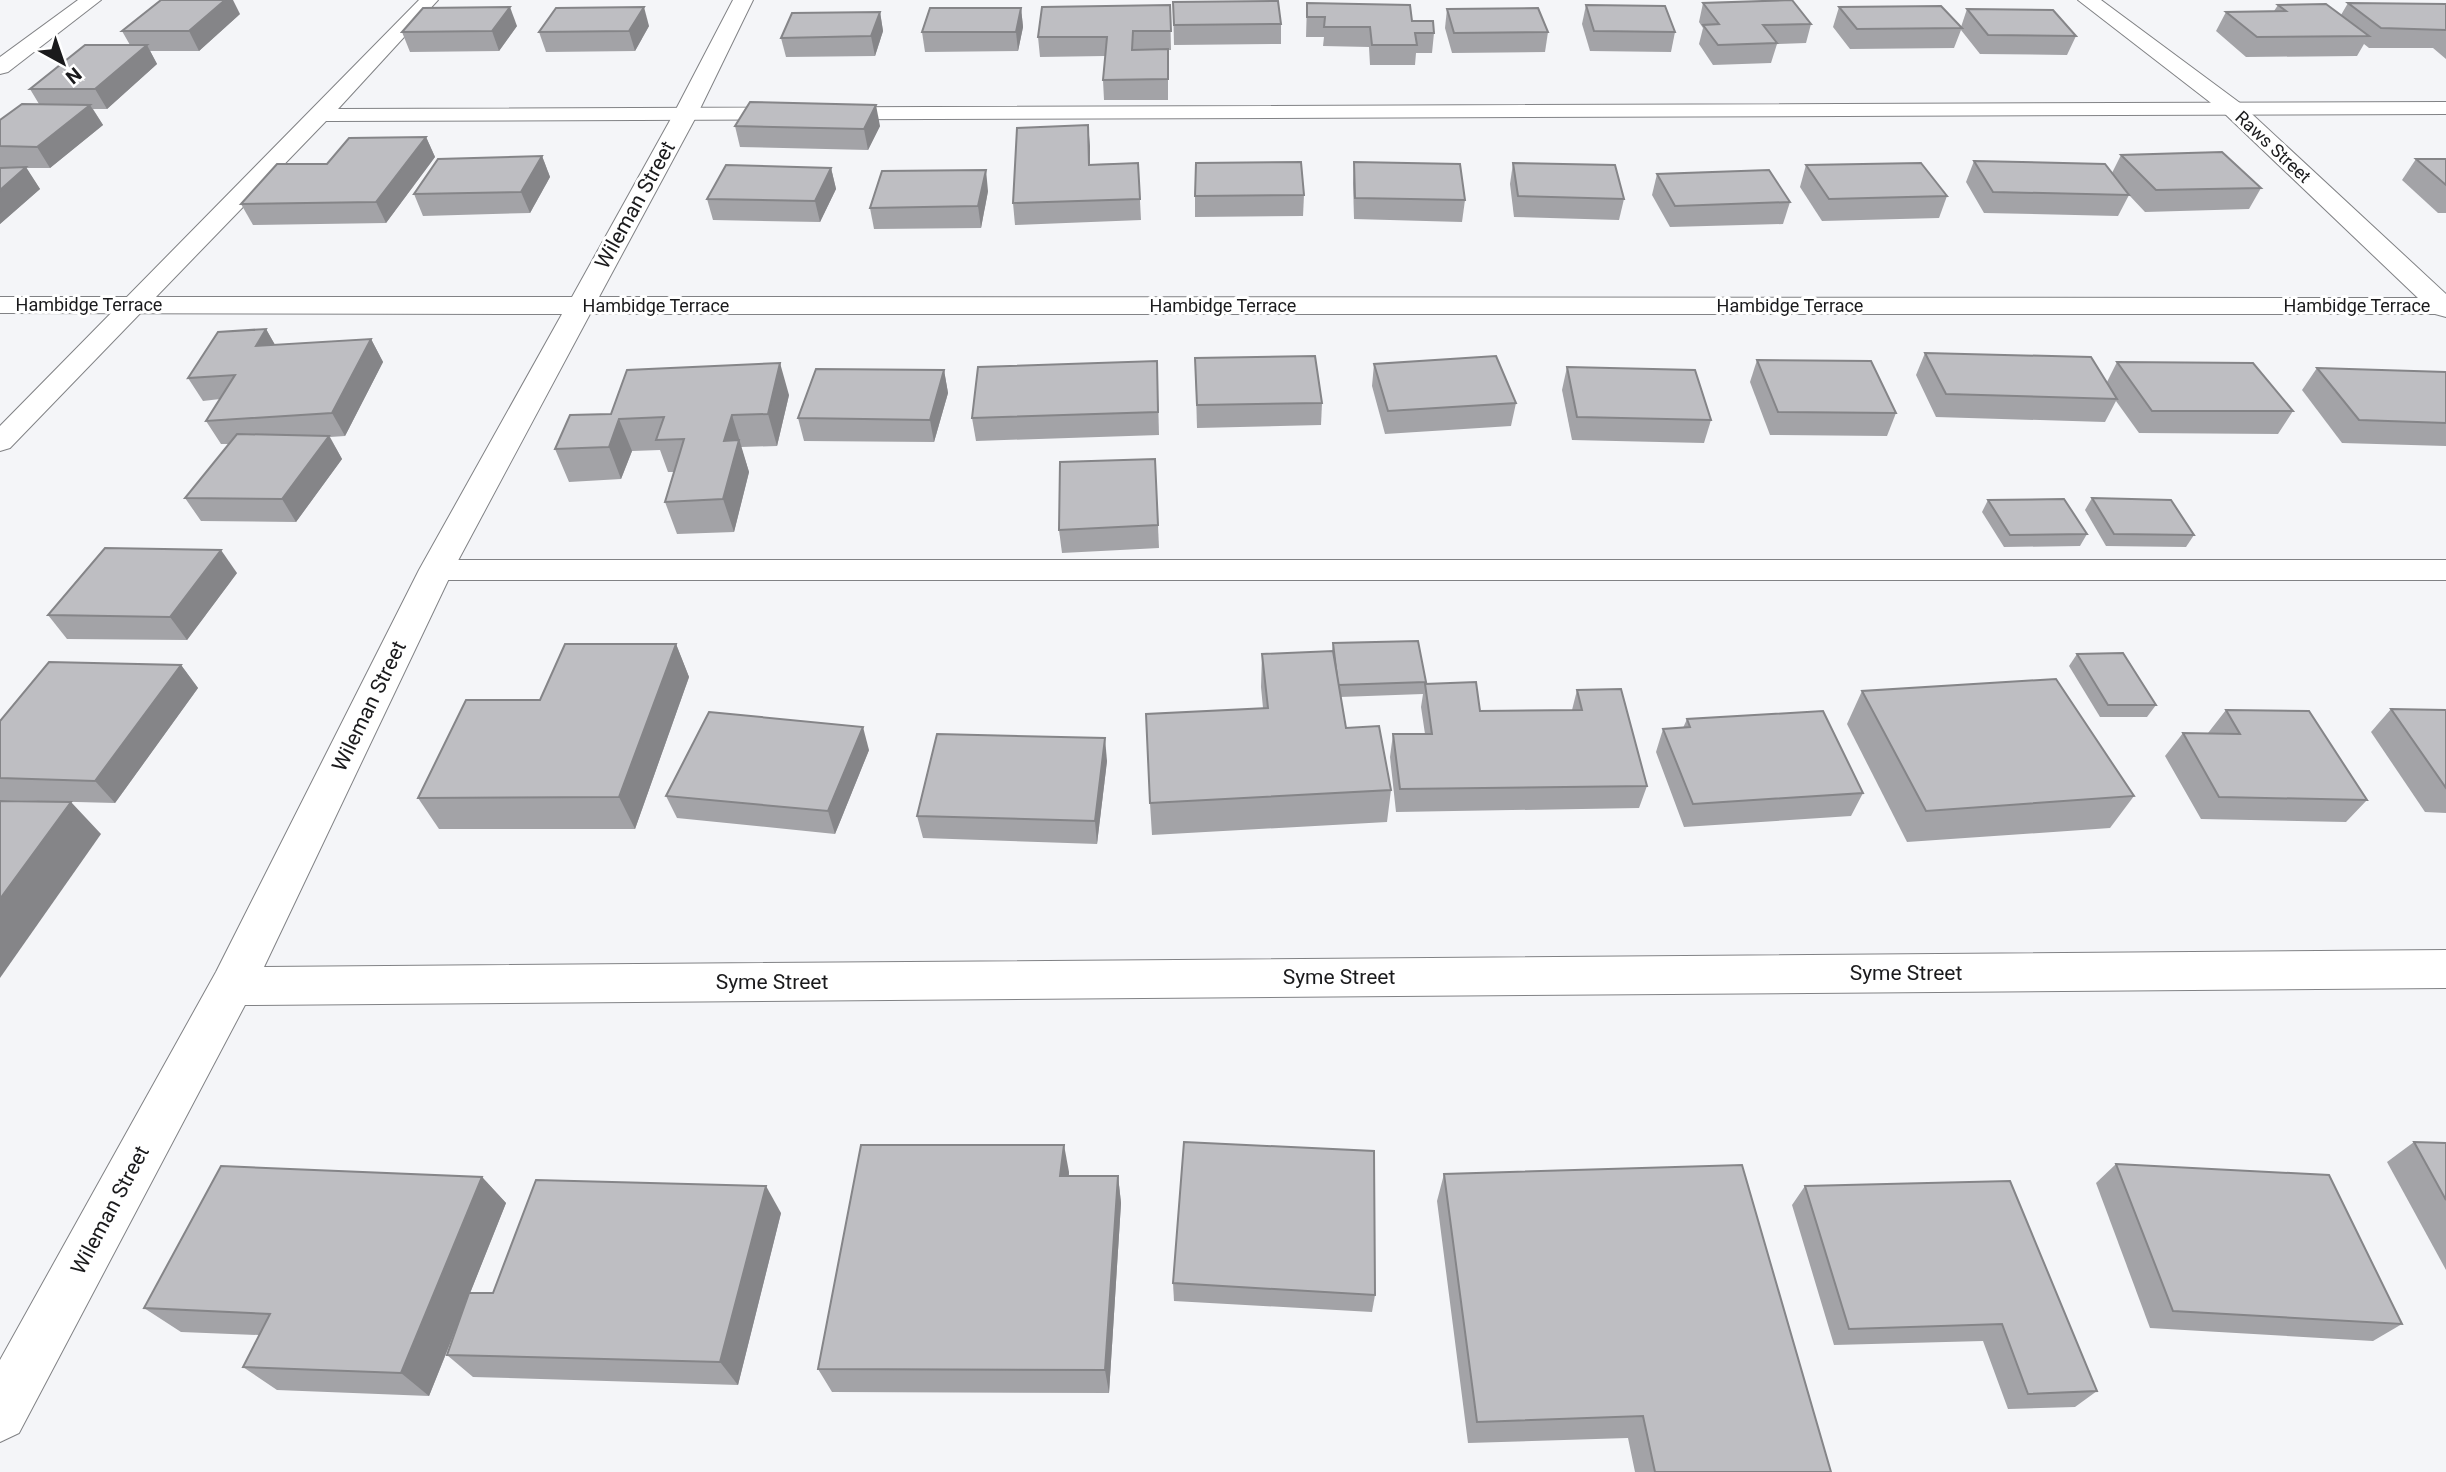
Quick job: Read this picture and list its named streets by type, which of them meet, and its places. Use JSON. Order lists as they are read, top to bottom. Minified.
{"streets":{"street":["Raws Street","Wileman Street","Hambidge Terrace","Syme Street"]},"crossings":[["Raws Street","Hambidge Terrace"],["Wileman Street","Hambidge Terrace"],["Wileman Street","Syme Street"]],"north":"bottom right"}
